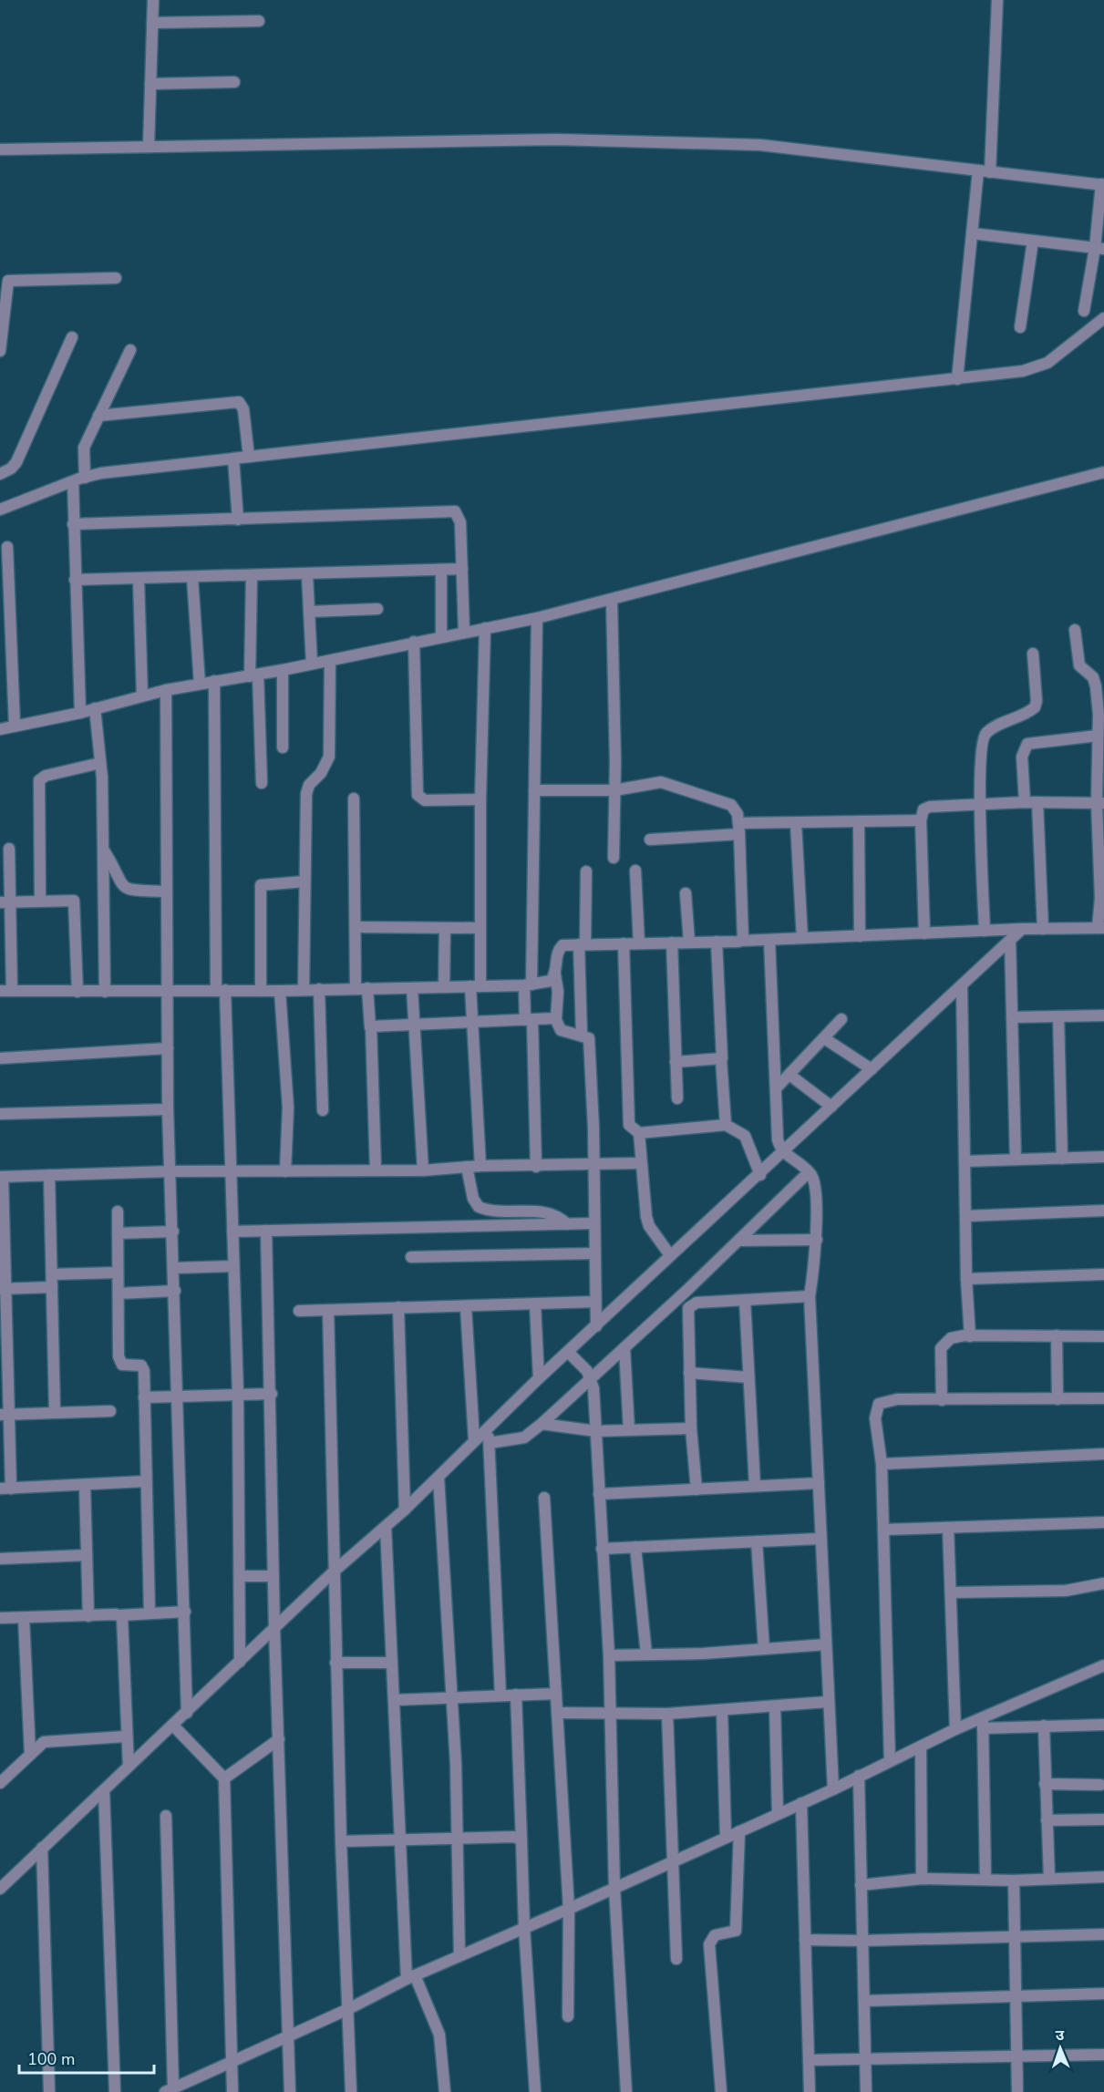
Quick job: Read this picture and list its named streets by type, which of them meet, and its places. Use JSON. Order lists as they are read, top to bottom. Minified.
{"scale_bar":"100 m","north":"top"}
